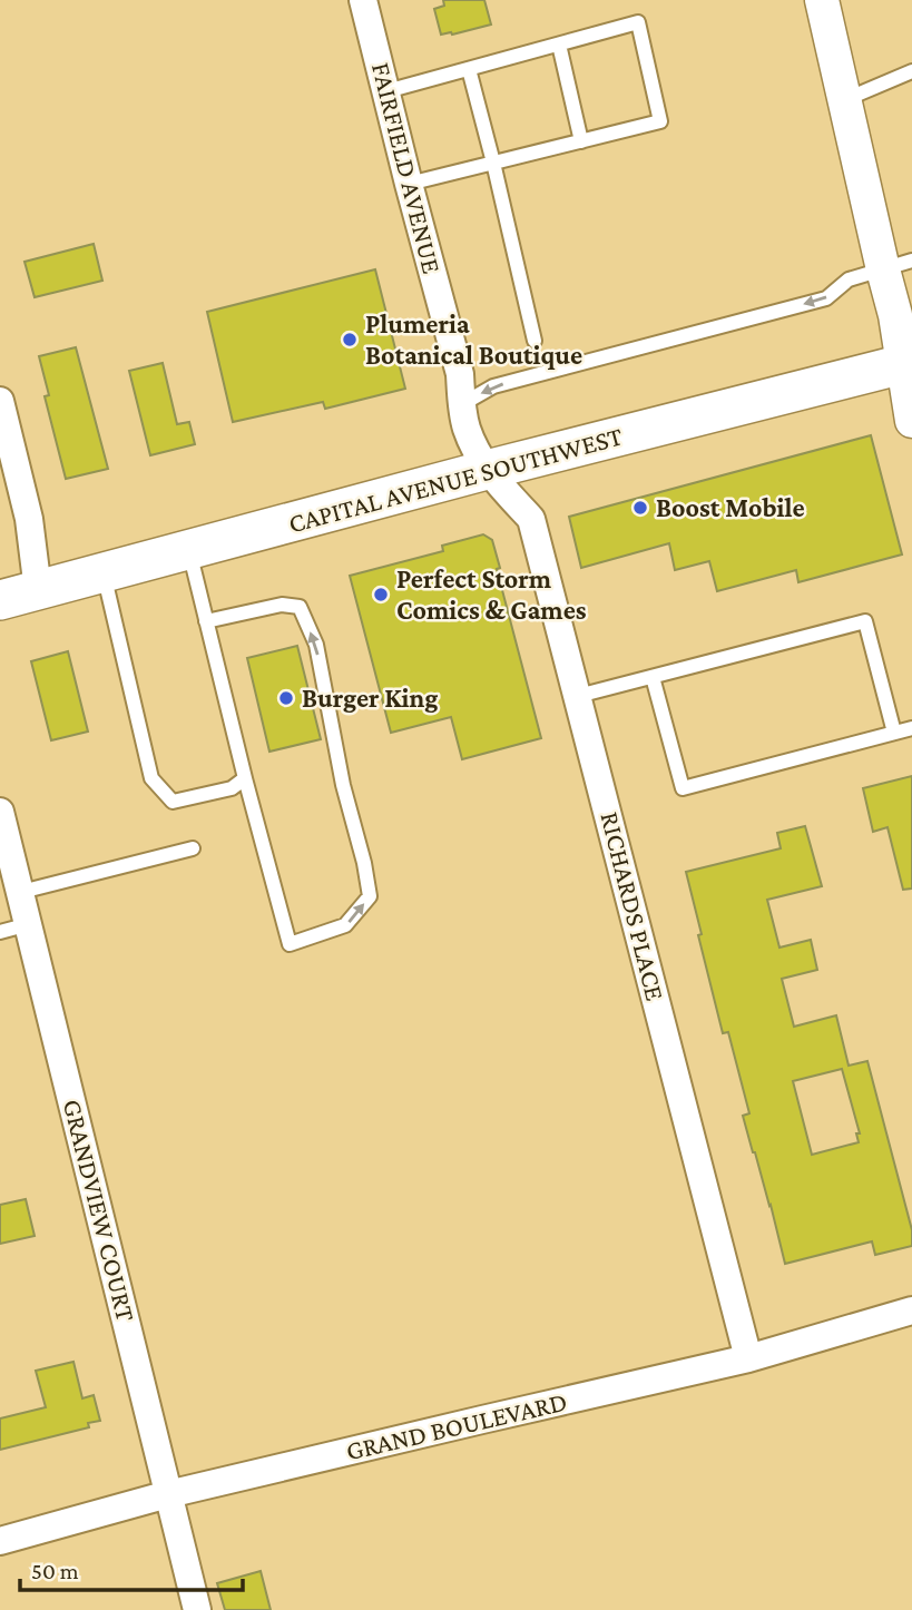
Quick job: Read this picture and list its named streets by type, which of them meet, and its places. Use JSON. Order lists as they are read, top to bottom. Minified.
{"streets":{"main road":["CAPITAL AVENUE SOUTHWEST"],"street":["FAIRFIELD AVENUE","RICHARDS PLACE","GRANDVIEW COURT","GRAND BOULEVARD"]},"crossings":[["FAIRFIELD AVENUE","CAPITAL AVENUE SOUTHWEST"],["FAIRFIELD AVENUE","RICHARDS PLACE"],["CAPITAL AVENUE SOUTHWEST","RICHARDS PLACE"],["RICHARDS PLACE","GRAND BOULEVARD"],["GRANDVIEW COURT","GRAND BOULEVARD"]],"places":["Plumeria Botanical Boutique","Boost Mobile","Perfect Storm Comics & Games","Burger King"],"scale_bar":"50 m"}
